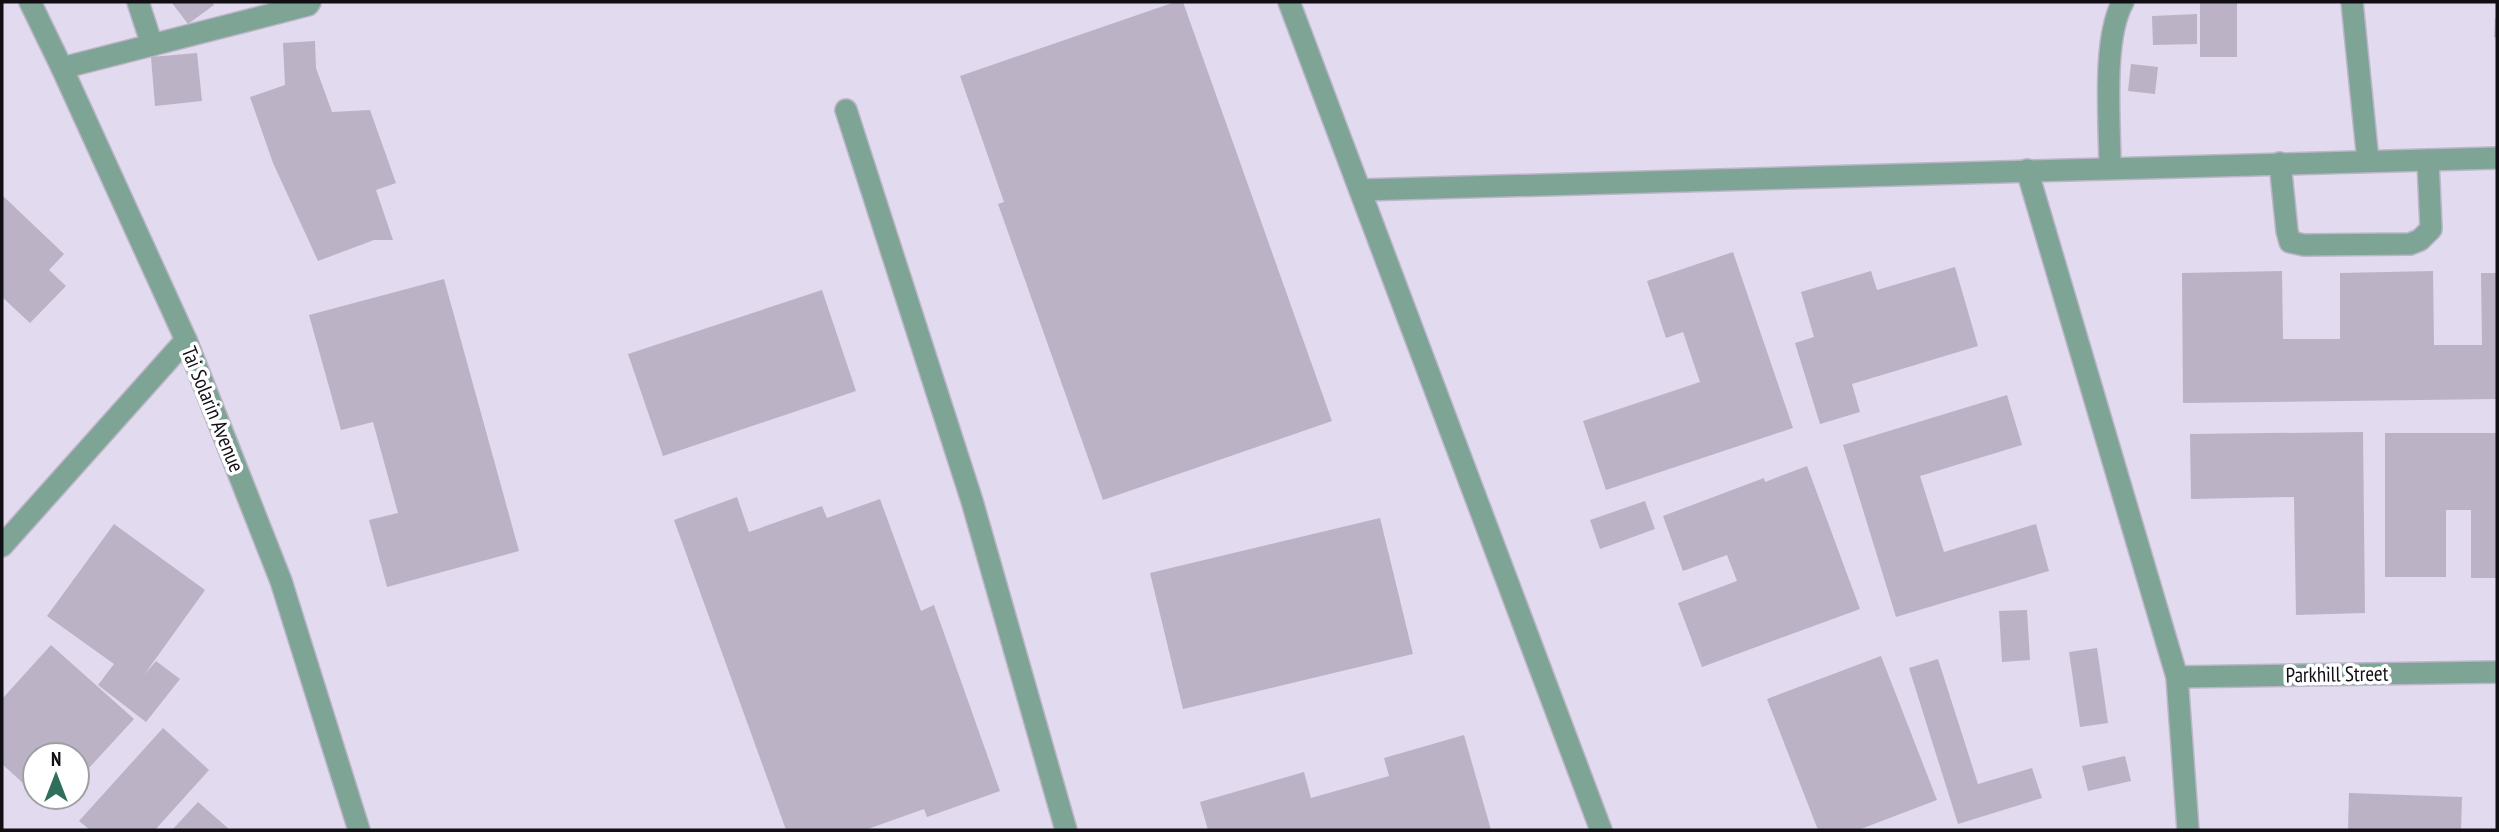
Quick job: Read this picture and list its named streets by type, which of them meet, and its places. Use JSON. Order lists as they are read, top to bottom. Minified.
{"streets":{"street":["Tai Solarin Avenue","Parkhill Street"]},"north":"top"}
